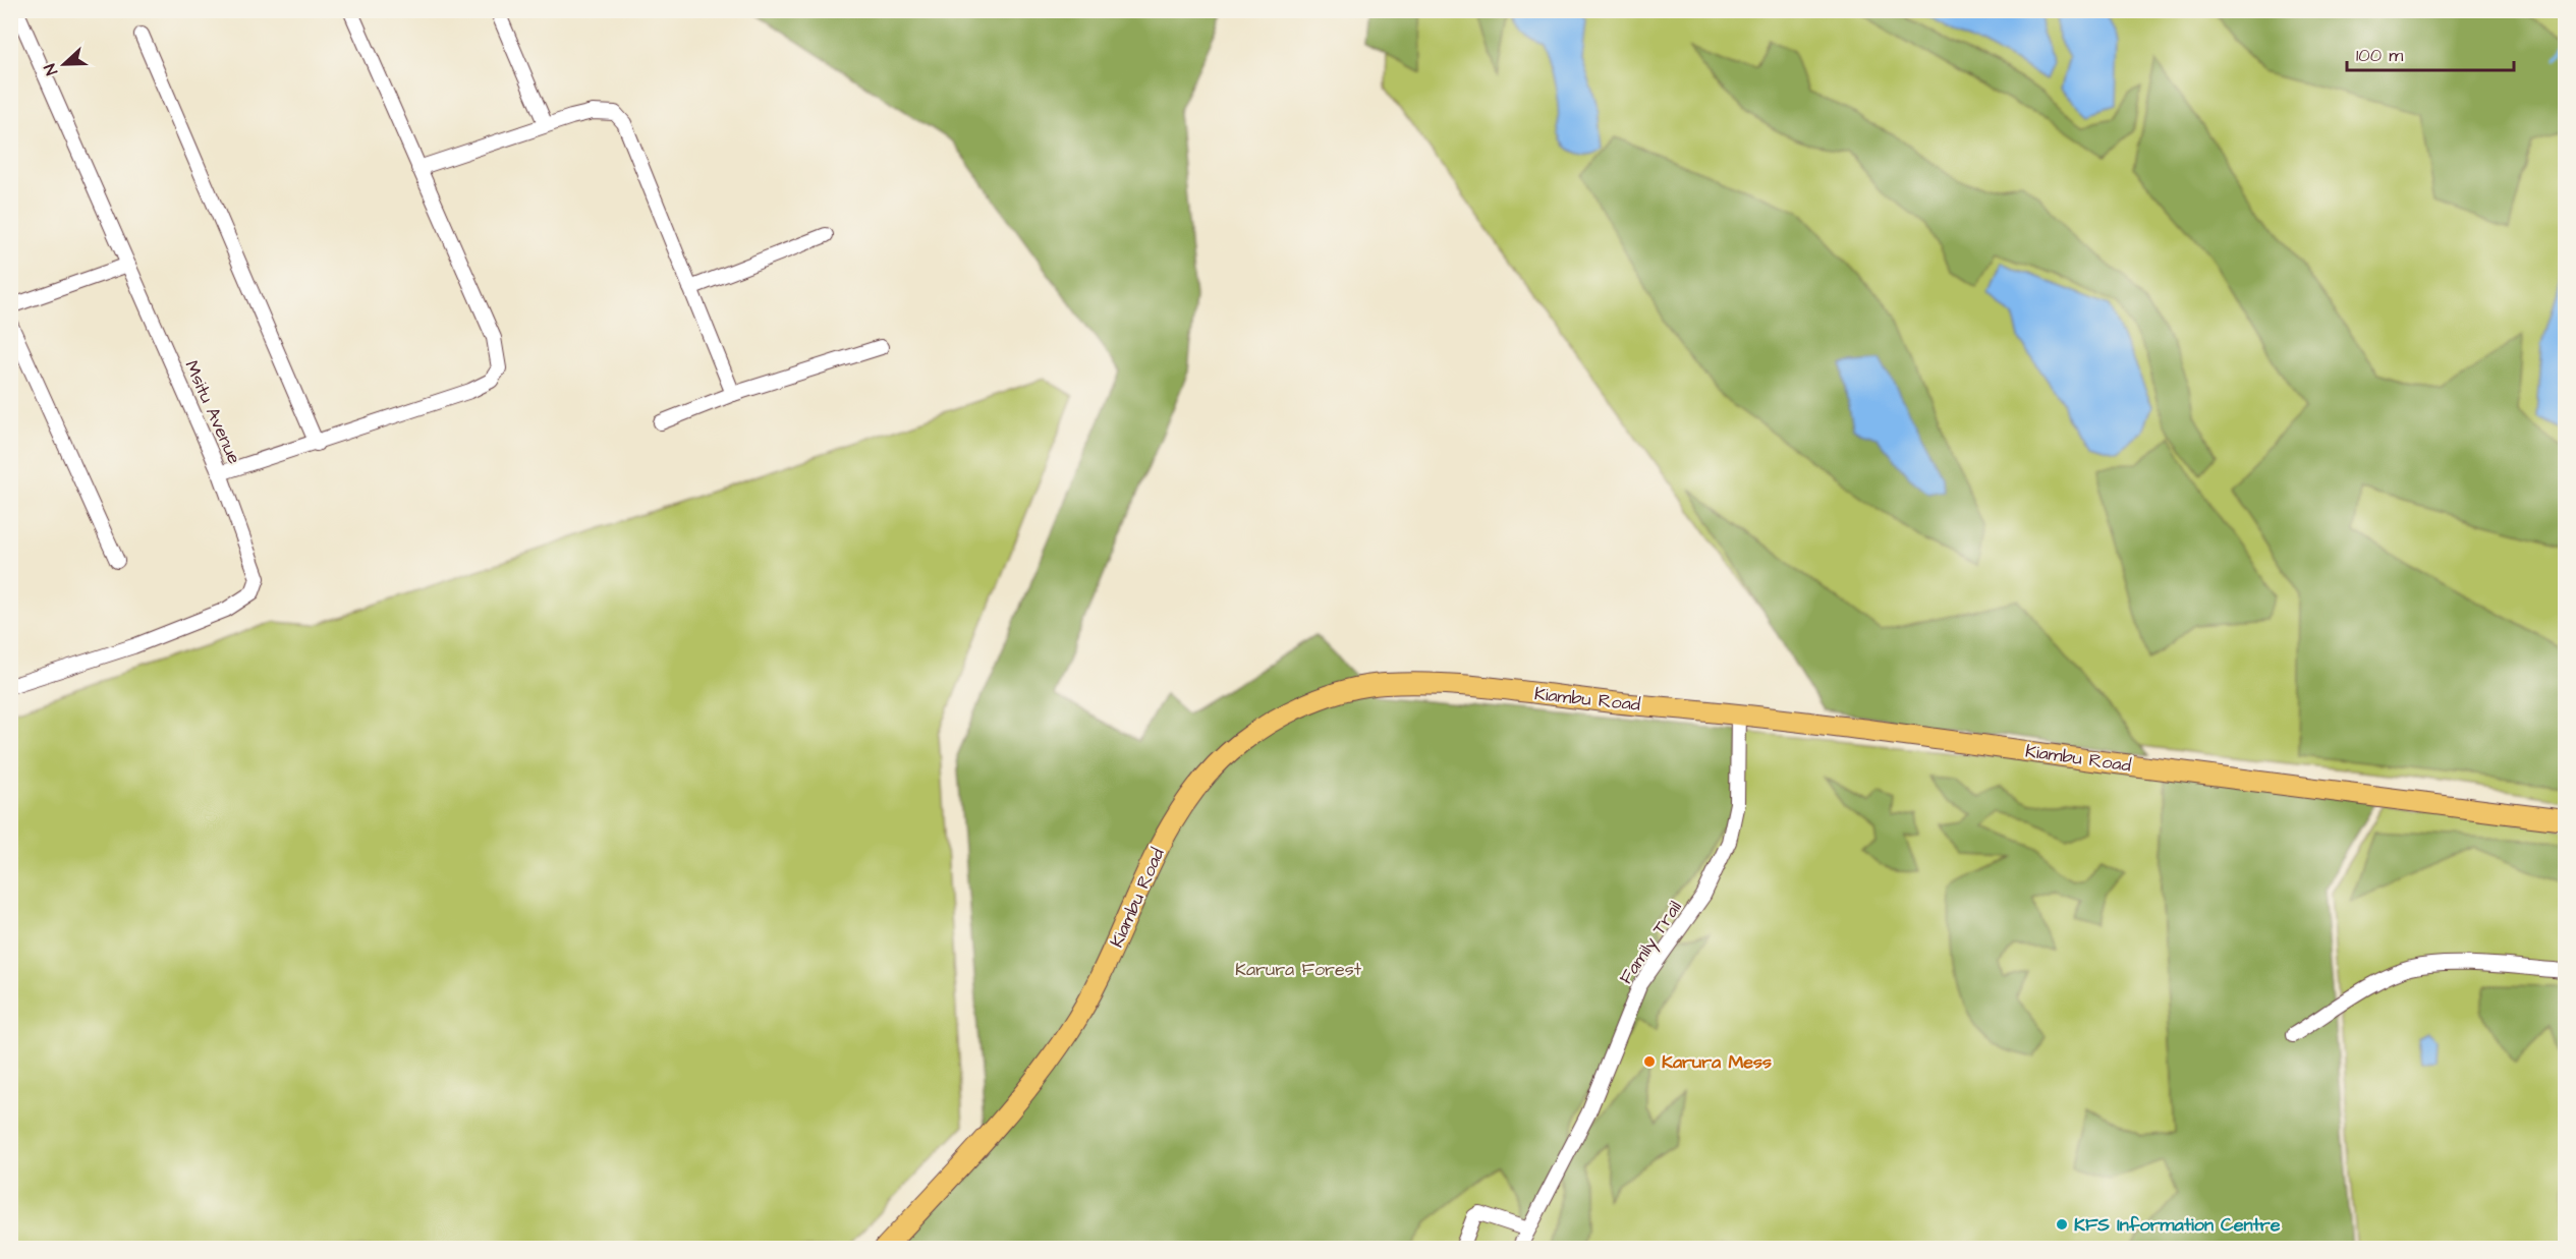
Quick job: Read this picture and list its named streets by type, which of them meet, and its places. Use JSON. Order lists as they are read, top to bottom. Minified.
{"streets":{"highway":["Kiambu Road"],"street":["Msitu Avenue","Family Trail"]},"crossings":[["Kiambu Road","Family Trail"]],"parks":["Karura Forest"],"places":["Karura Mess","KFS Information Centre"],"scale_bar":"100 m","north":"left"}
